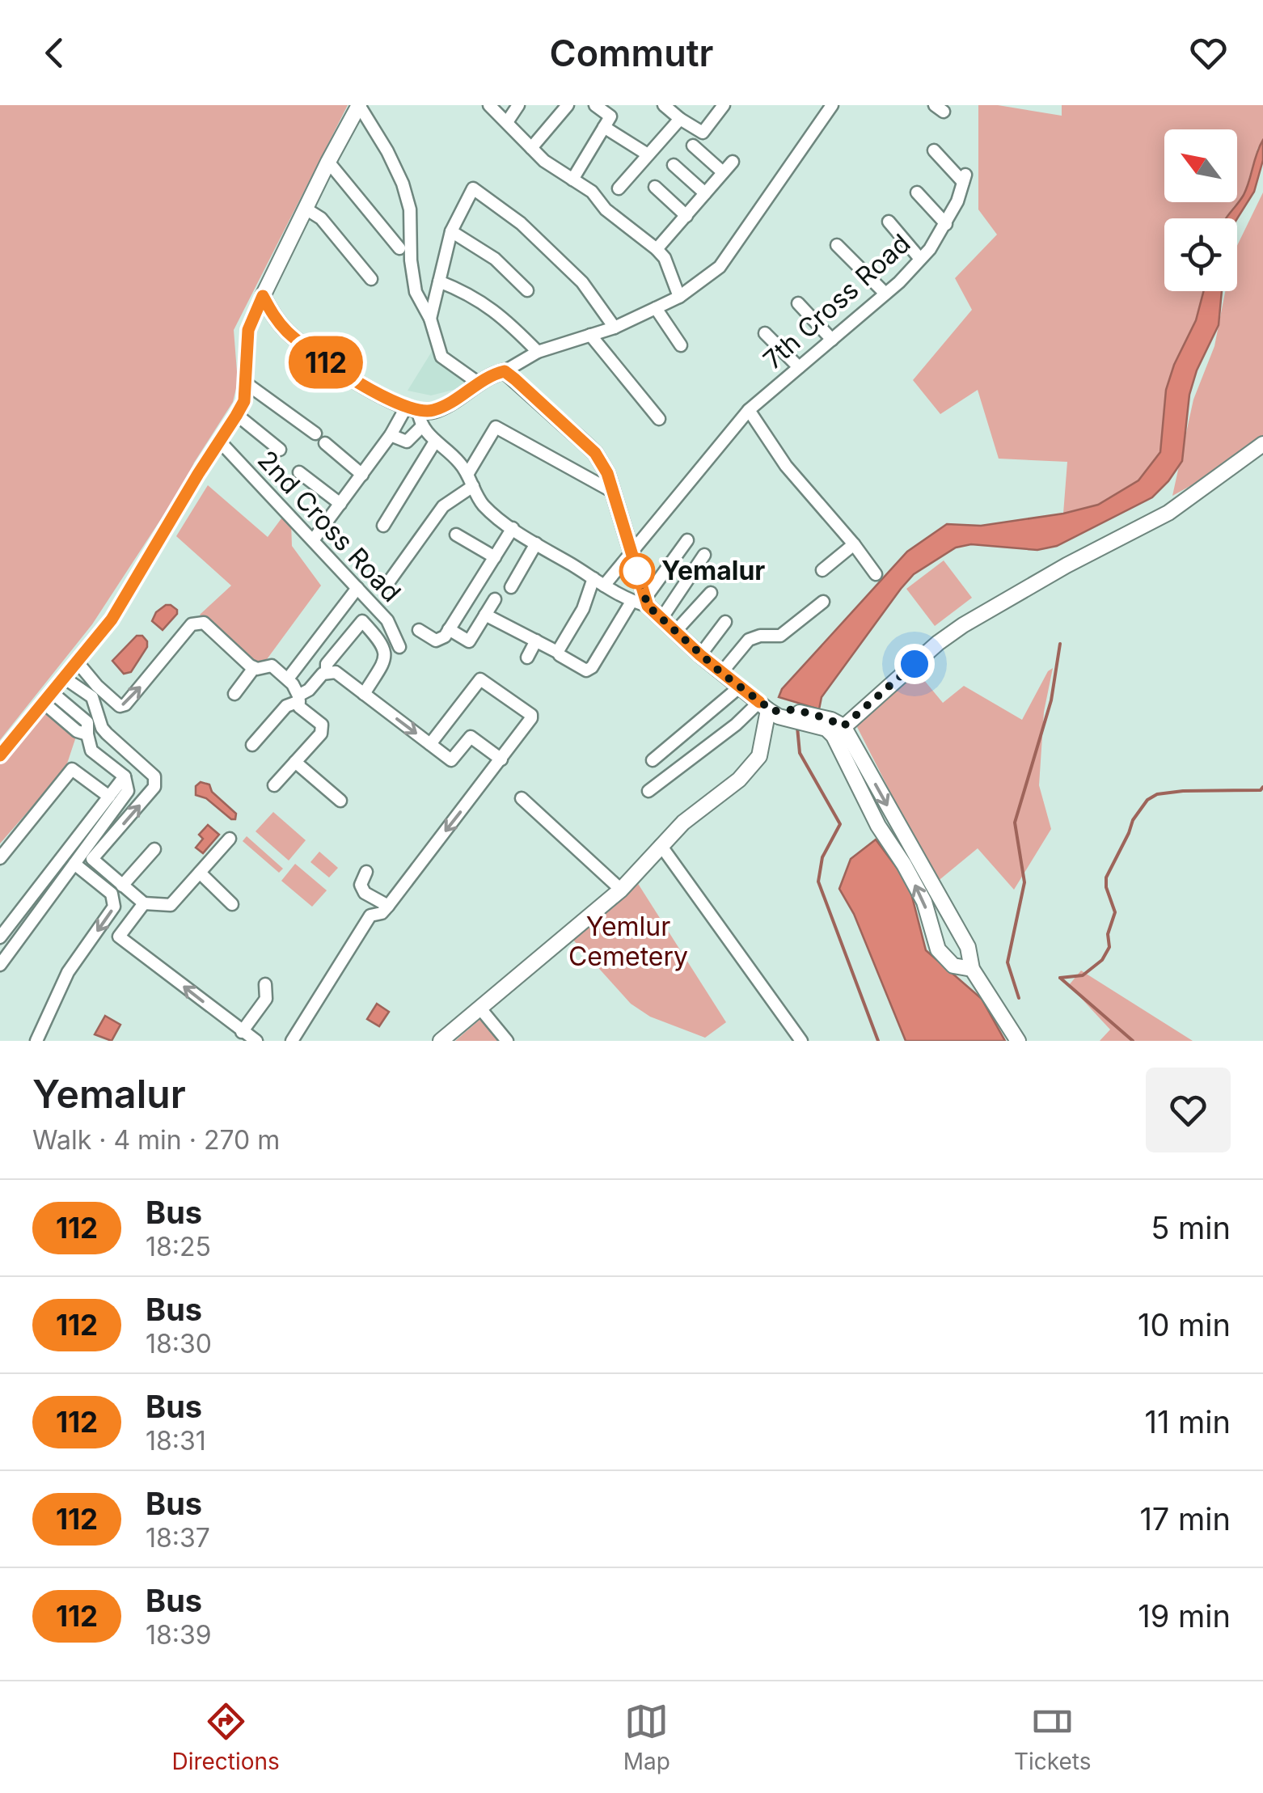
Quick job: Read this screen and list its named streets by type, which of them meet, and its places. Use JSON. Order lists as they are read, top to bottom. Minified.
{"streets":{"street":["7th Cross Road","2nd Cross Road"]},"parks":["Yemlur Cemetery"],"places":["Yemalur"],"lines":["bus line 112"],"north":"top left","page":{"header":"Commutr","on_map":"112","heading":["Yemalur","Walk · 4 min · 270 m"],"list":[{"mark":"112","name":"Bus","note":"18:25","value":"5 min"},{"mark":"112","name":"Bus","note":"18:30","value":"10 min"},{"mark":"112","name":"Bus","note":"18:31","value":"11 min"},{"mark":"112","name":"Bus","note":"18:37","value":"17 min"},{"mark":"112","name":"Bus","note":"18:39","value":"19 min"}],"tabs":["Directions","Map","Tickets"]}}
